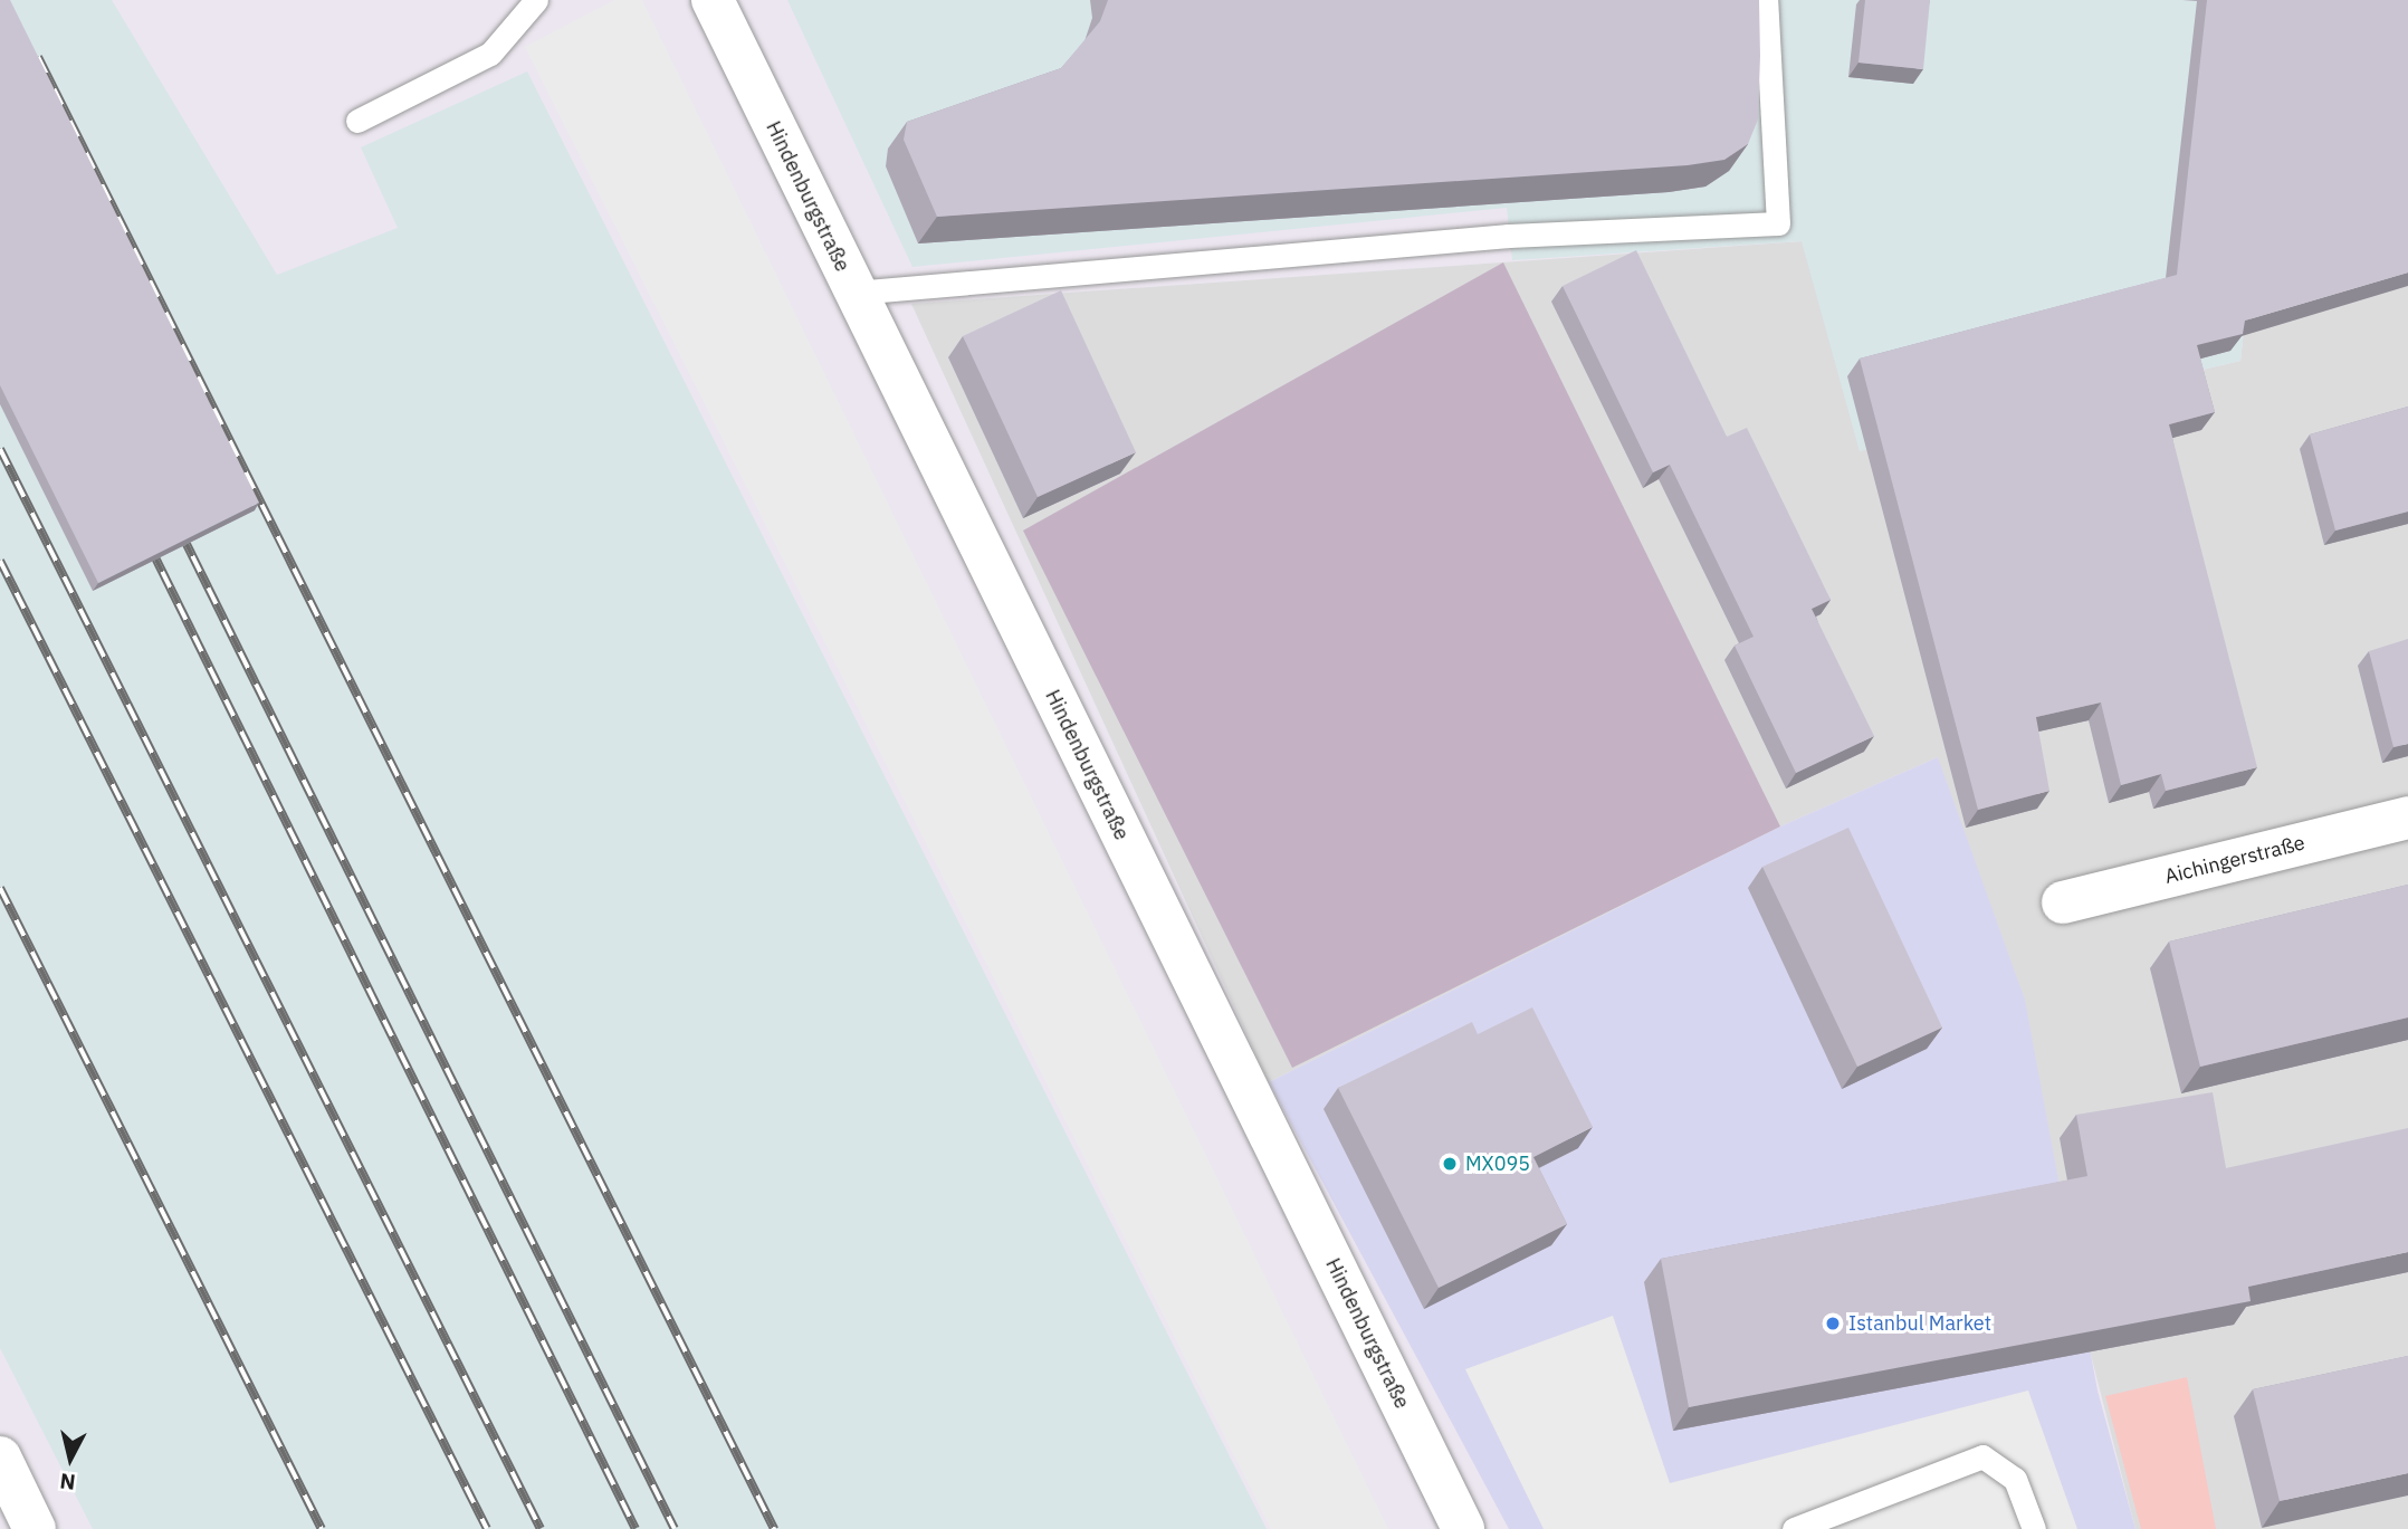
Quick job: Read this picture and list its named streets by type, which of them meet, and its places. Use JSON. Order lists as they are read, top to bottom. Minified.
{"streets":{"street":["Hindenburgstraße","Aichingerstraße"]},"places":["MX095","Istanbul Market"],"north":"bottom"}
